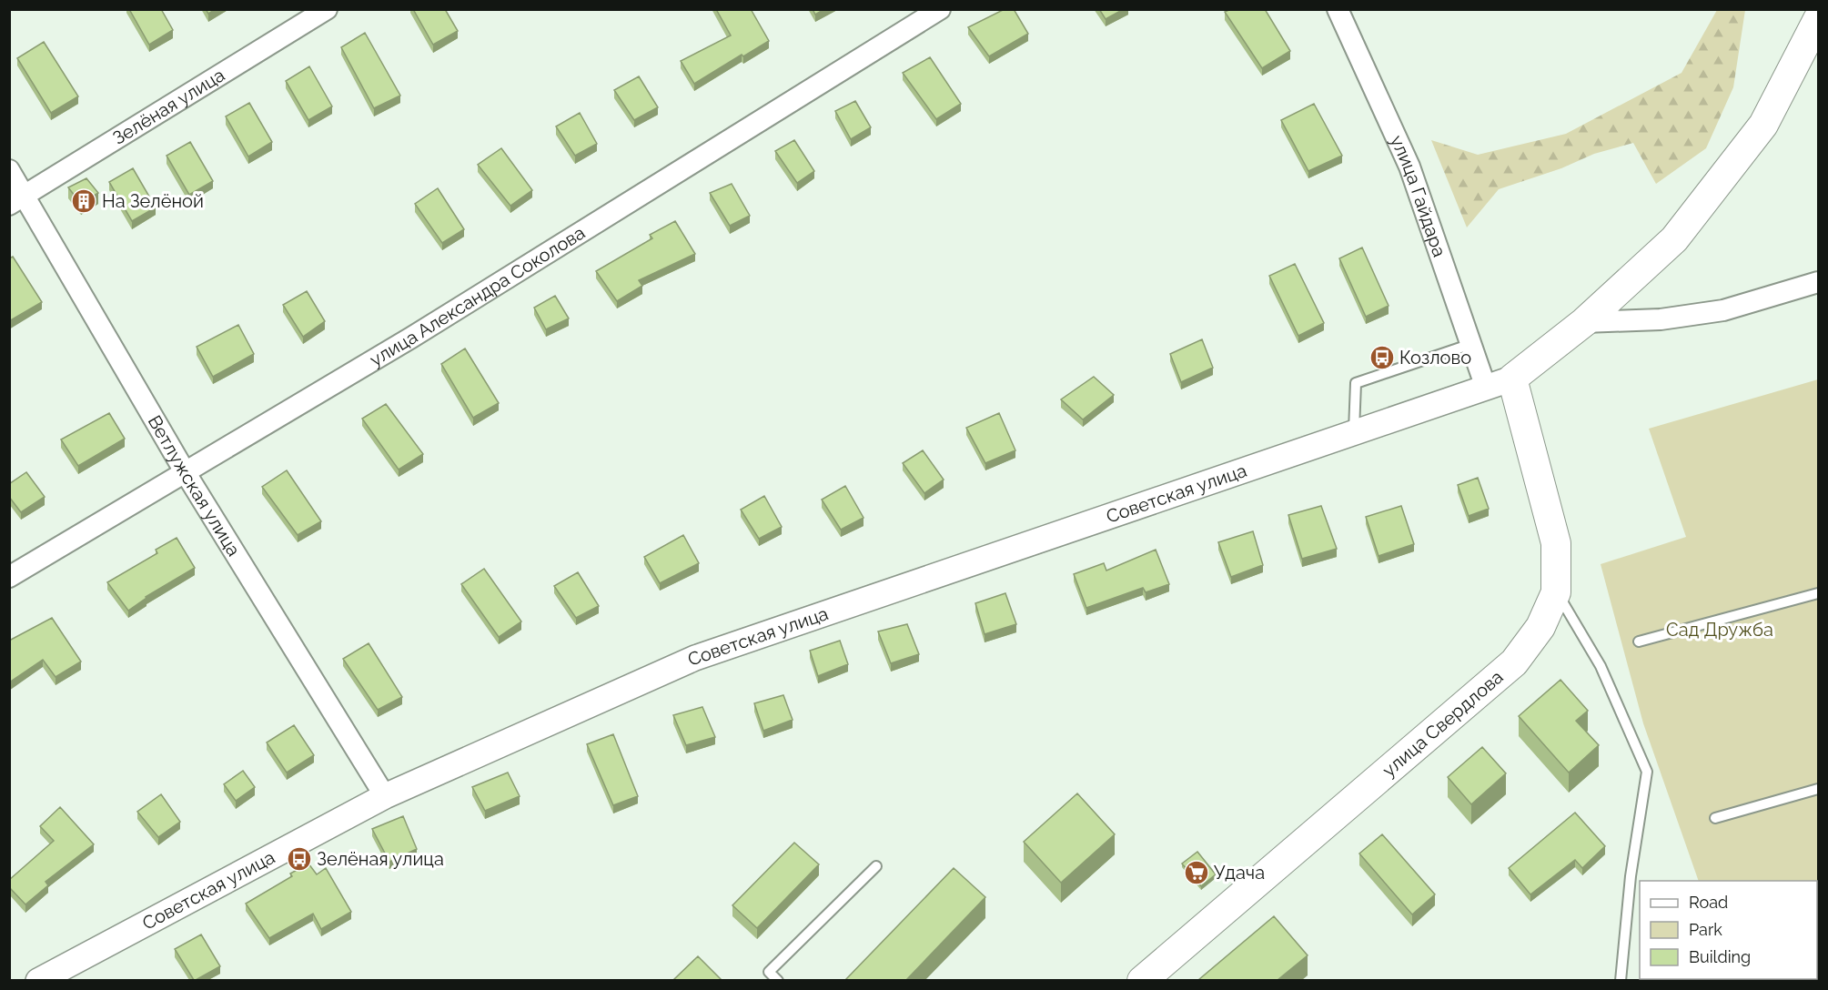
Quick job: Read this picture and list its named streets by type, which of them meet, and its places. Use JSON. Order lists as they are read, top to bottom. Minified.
{"streets":{"main road":["улица Свердлова"],"street":["Зелёная улица","улица Гайдара","улица Александра Соколова","Ветлужская улица","Советская улица"]},"crossings":[["Зелёная улица","Ветлужская улица"],["улица Гайдара","Советская улица"],["улица Гайдара","улица Свердлова"],["улица Александра Соколова","Ветлужская улица"],["Ветлужская улица","Советская улица"],["Советская улица","улица Свердлова"]],"parks":["Сад Дружба"],"places":{"building":["На Зелёной"],"bus stop":["Козлово","Зелёная улица"],"supermarket":["Удача"]},"legend":["Road","Park","Building"]}
